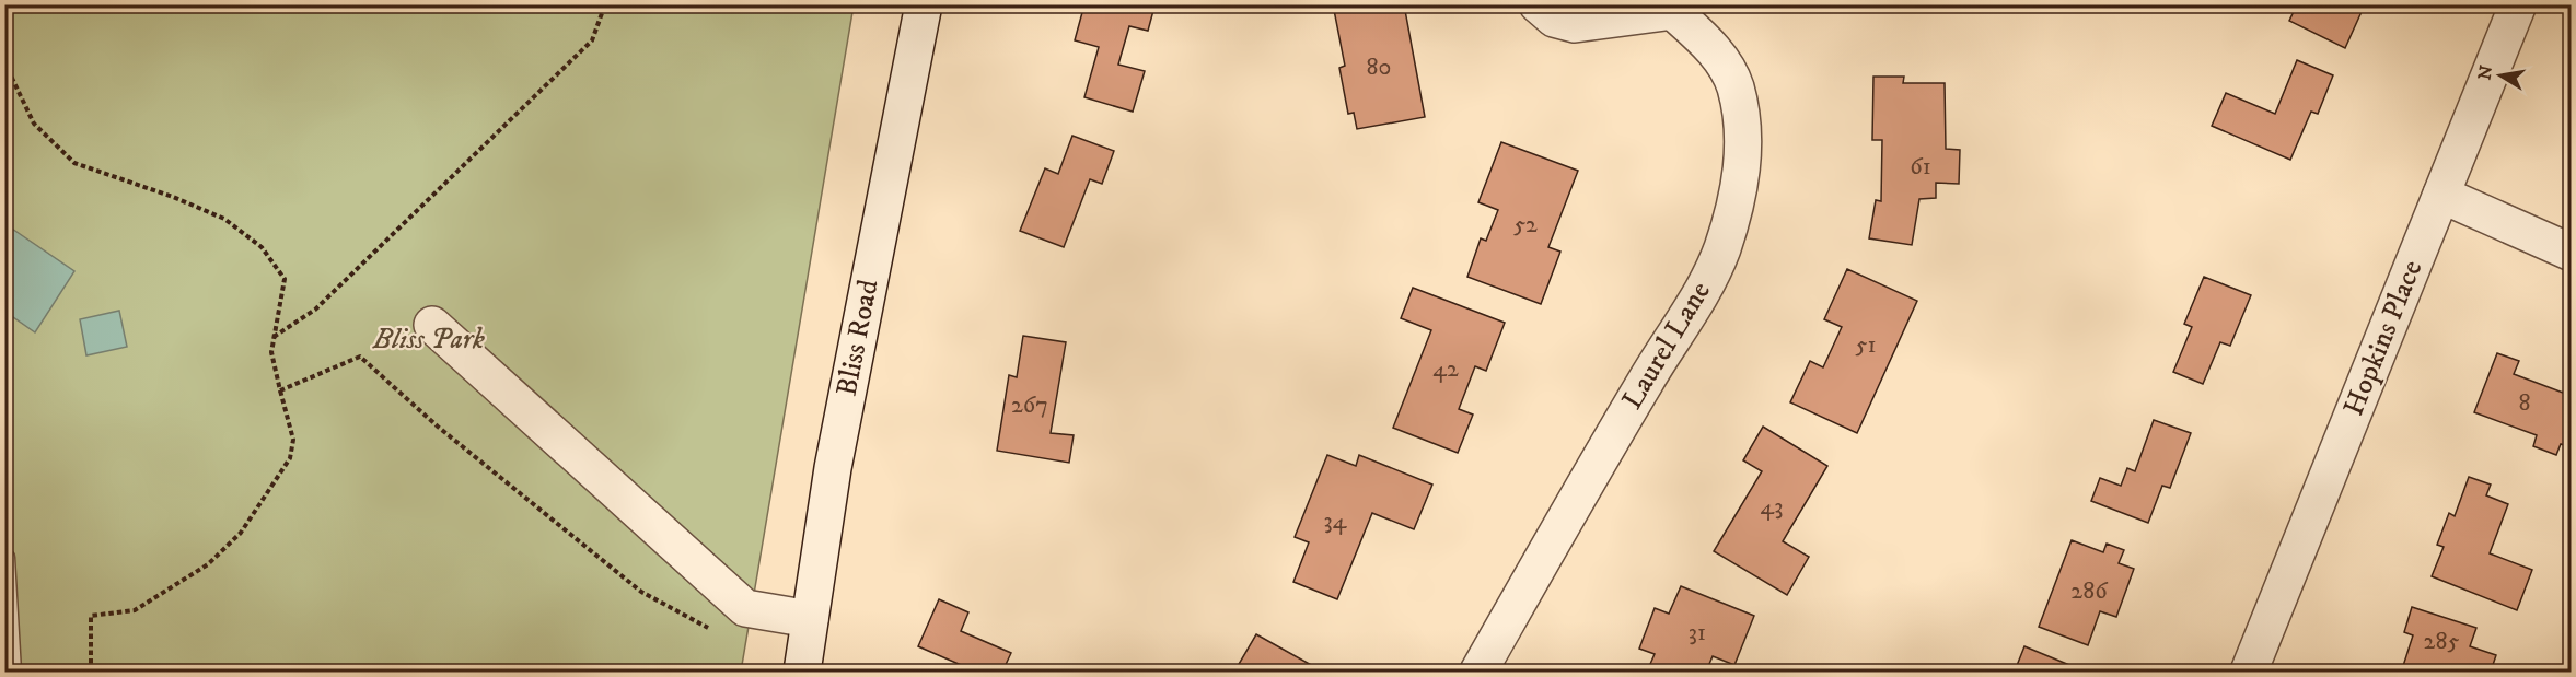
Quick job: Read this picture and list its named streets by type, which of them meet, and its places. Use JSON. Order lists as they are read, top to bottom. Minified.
{"streets":{"street":["Bliss Road","Hopkins Place","Laurel Lane"]},"parks":["Bliss Park"],"house_numbers":["80","61","52","51","42","8","267","43","34","286","31","285"],"north":"left"}
